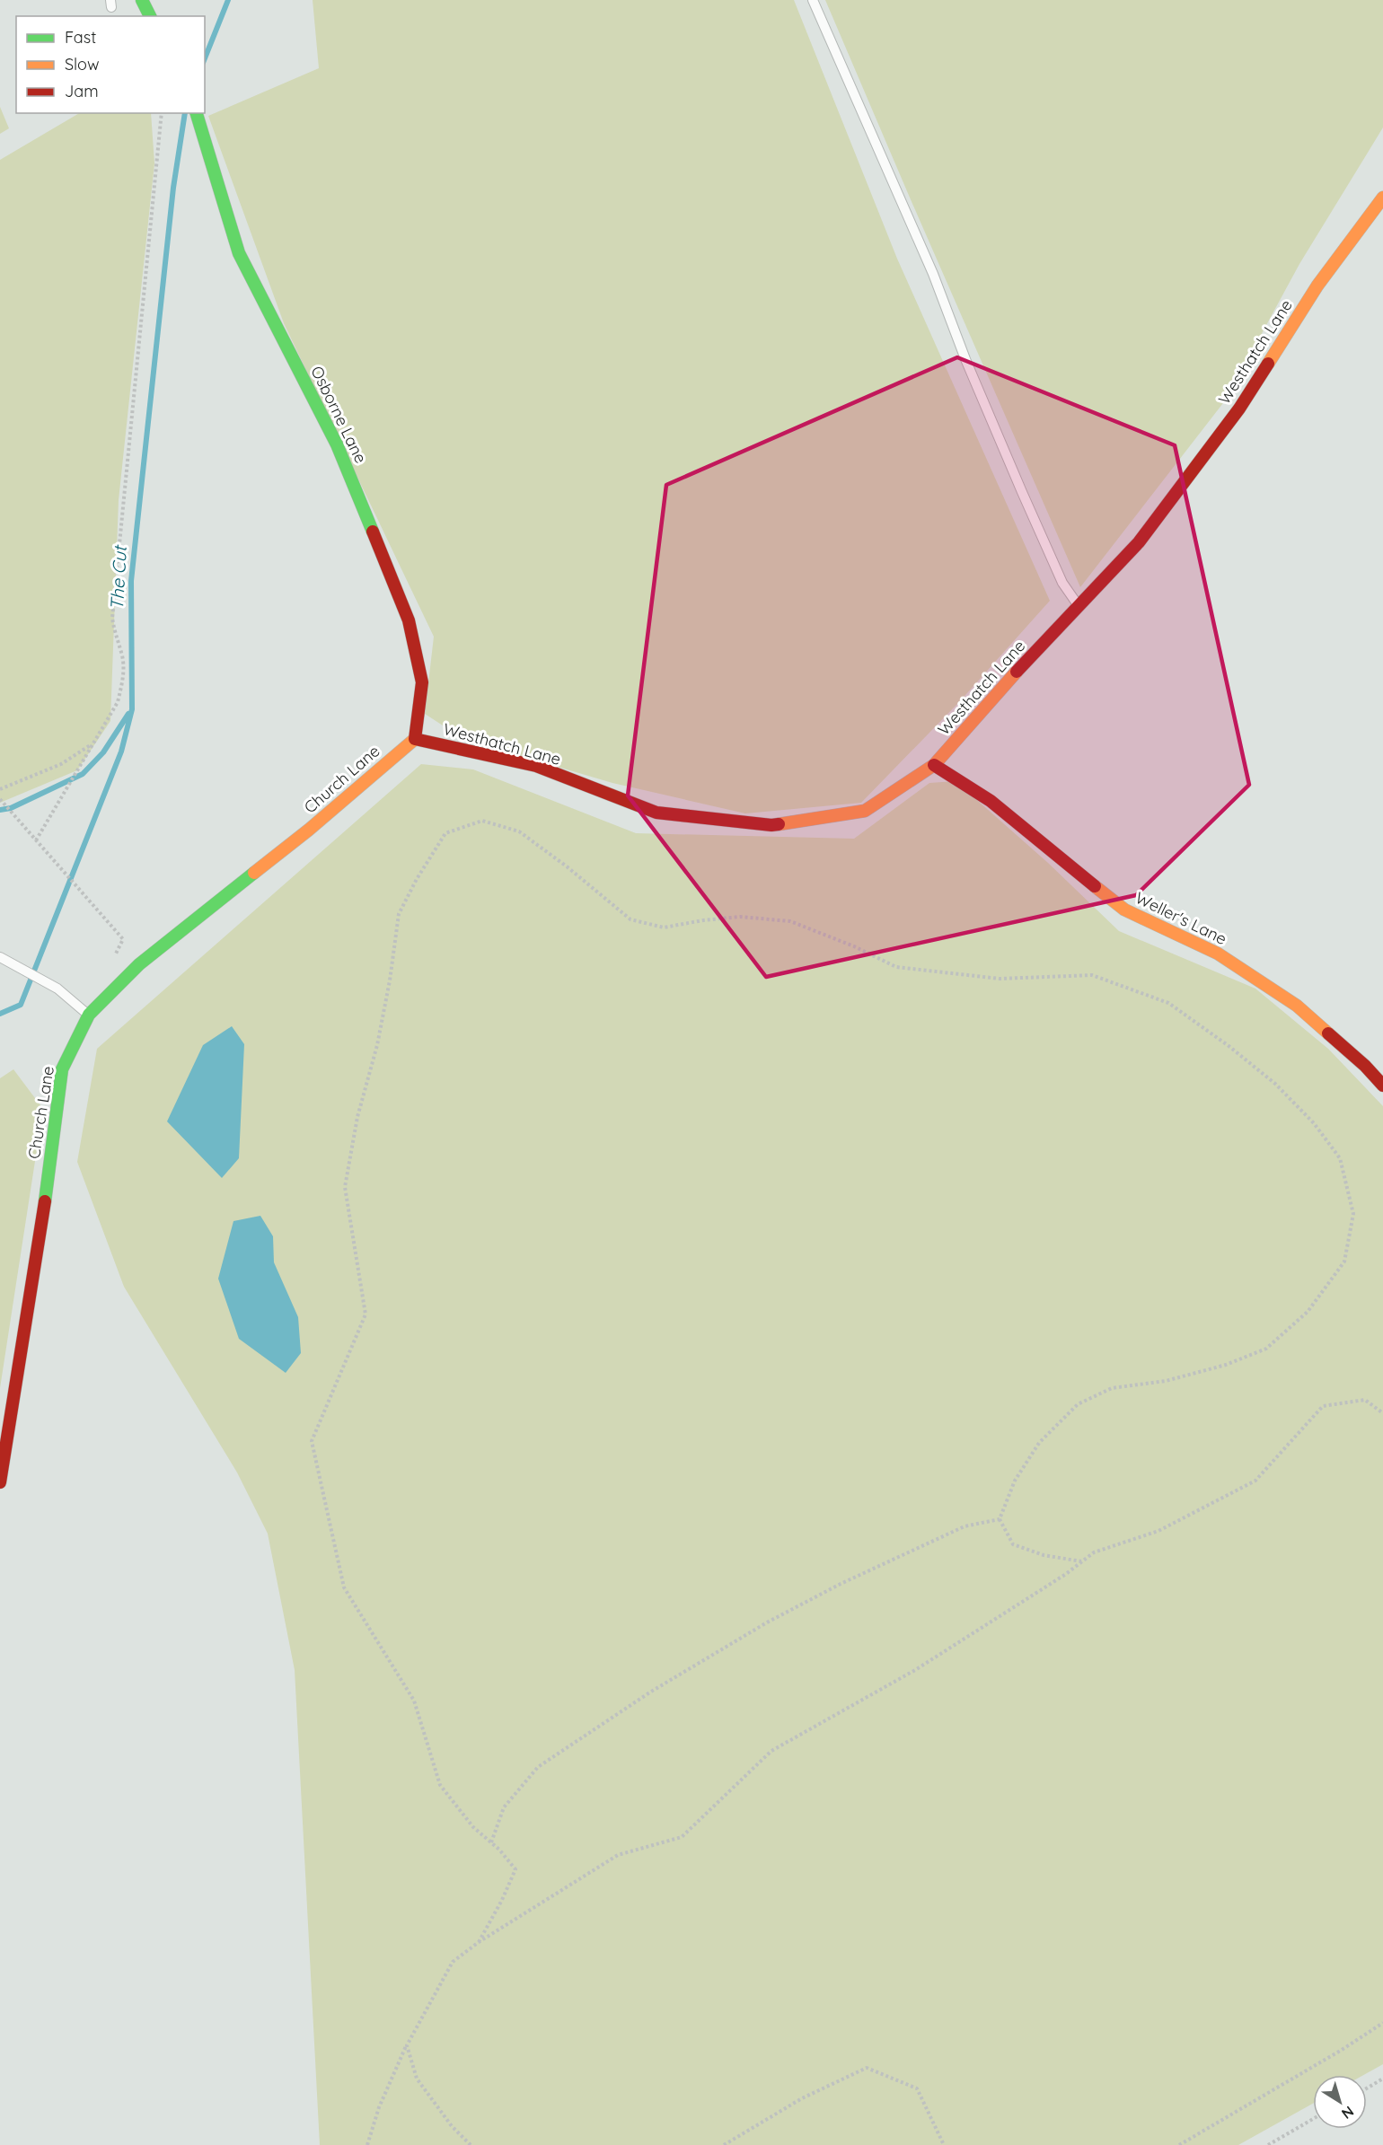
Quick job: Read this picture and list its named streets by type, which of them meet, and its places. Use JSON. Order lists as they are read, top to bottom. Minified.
{"streets":{"street":["Westhatch Lane","Osborne Lane","Church Lane","Weller's Lane"]},"crossings":[["Westhatch Lane","Osborne Lane"],["Westhatch Lane","Church Lane"],["Westhatch Lane","Weller's Lane"],["Osborne Lane","Church Lane"]],"water":["The Cut"],"legend":["Fast","Slow","Jam"],"north":"bottom right"}
